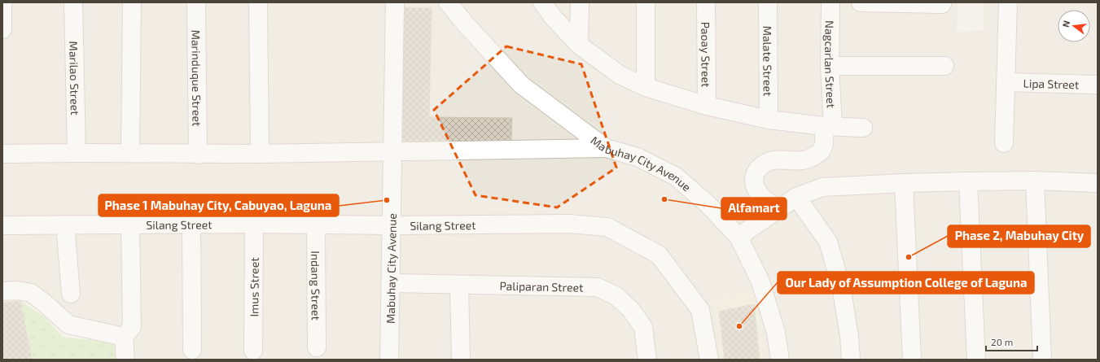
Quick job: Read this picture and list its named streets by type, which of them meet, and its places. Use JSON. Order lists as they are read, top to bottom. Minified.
{"streets":{"street":["Paoay Street","Malate Street","Nagcarlan Street","Marilao Street","Marinduque Street","Lipa Street","Mabuhay City Avenue","Silang Street","Indang Street","Paliparan Street","Imus Street"]},"crossings":[["Mabuhay City Avenue","Silang Street"],["Mabuhay City Avenue","Paliparan Street"],["Silang Street","Indang Street"],["Silang Street","Imus Street"]],"places":["Alfamart","Phase 1 Mabuhay City, Cabuyao, Laguna","Phase 2, Mabuhay City","Our Lady of Assumption College of Laguna"],"scale_bar":"20 m","north":"left"}
